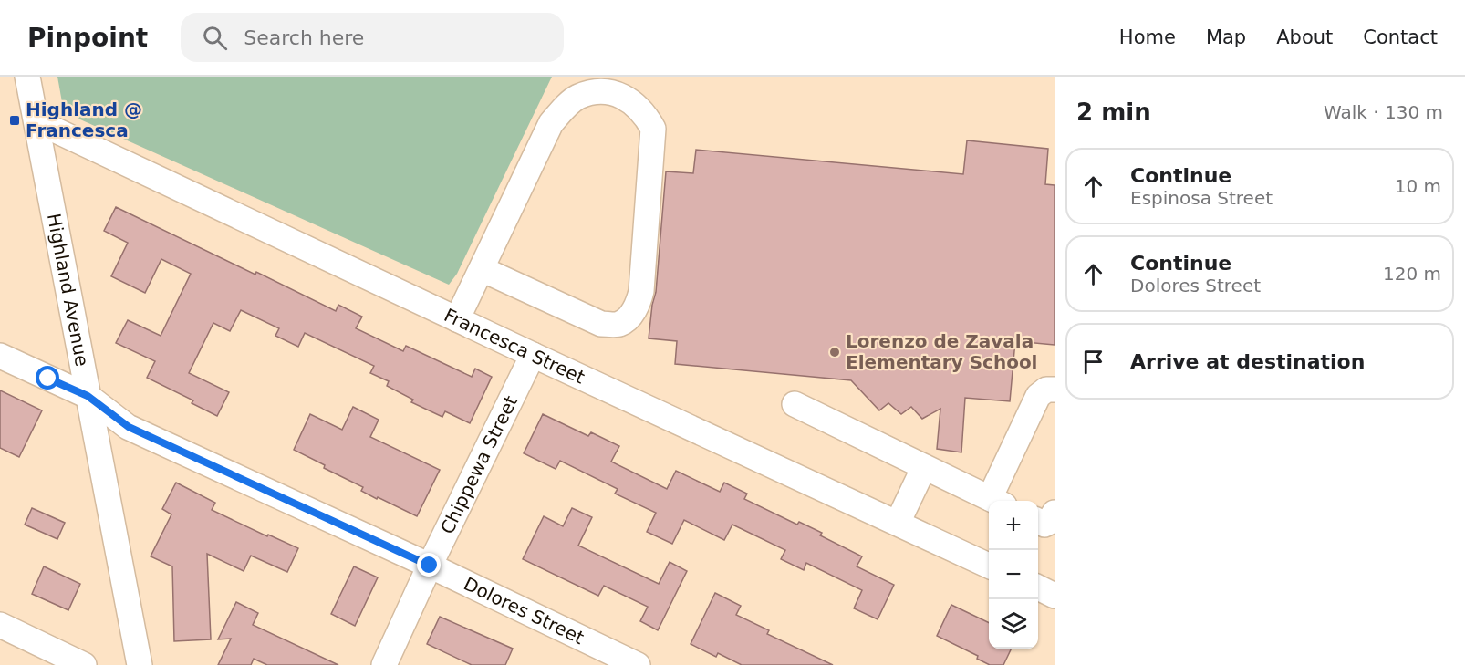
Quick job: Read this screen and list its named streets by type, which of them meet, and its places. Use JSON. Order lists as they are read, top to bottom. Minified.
{"streets":{"street":["Highland Avenue","Francesca Street","Chippewa Street","Dolores Street"]},"crossings":[["Highland Avenue","Francesca Street"],["Highland Avenue","Dolores Street"],["Francesca Street","Chippewa Street"],["Chippewa Street","Dolores Street"]],"places":{"transit":["Highland @ Francesca"],"other":["Lorenzo de Zavala Elementary School"]},"page":{"header":"Pinpoint","search":"Search here","nav":["Home","Map","About","Contact"],"heading":["2 min","Walk · 130 m"],"list":[["Continue","Espinosa Street","10 m"],["Continue","Dolores Street","120 m"],"Arrive at destination"],"map_buttons":["+","−"]}}
